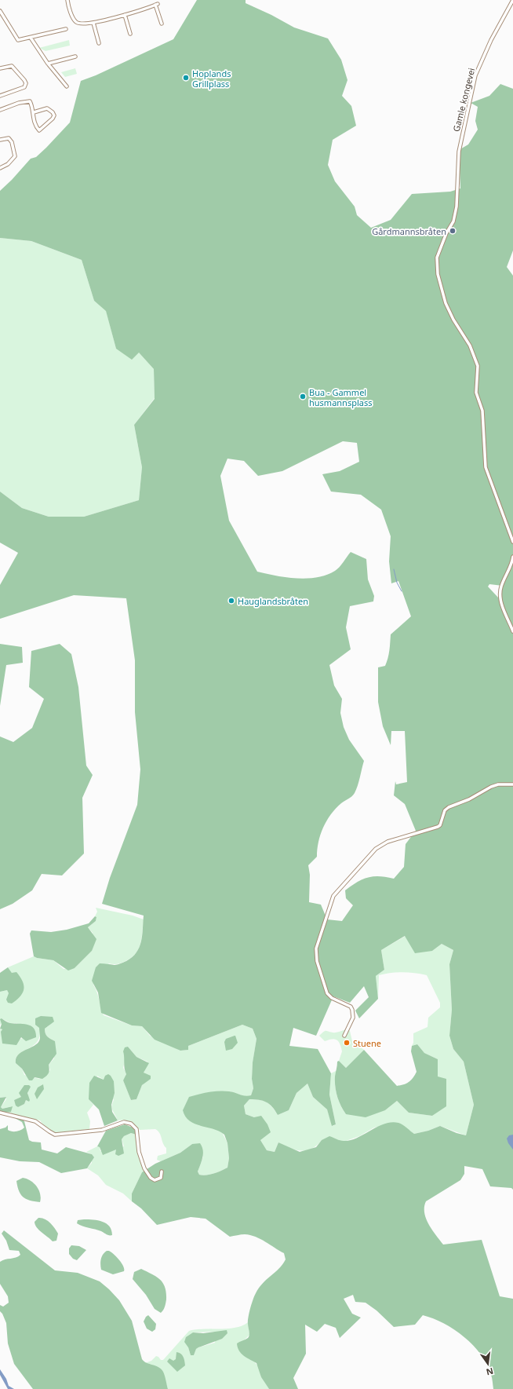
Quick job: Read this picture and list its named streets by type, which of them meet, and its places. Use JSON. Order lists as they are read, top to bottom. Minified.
{"streets":{"street":["Gamle kongevei"]},"places":["Hoplands Grillplass","Gårdmannsbråten","Bua - Gammel husmannsplass","Hauglandsbråten","Stuene"],"north":"bottom"}
